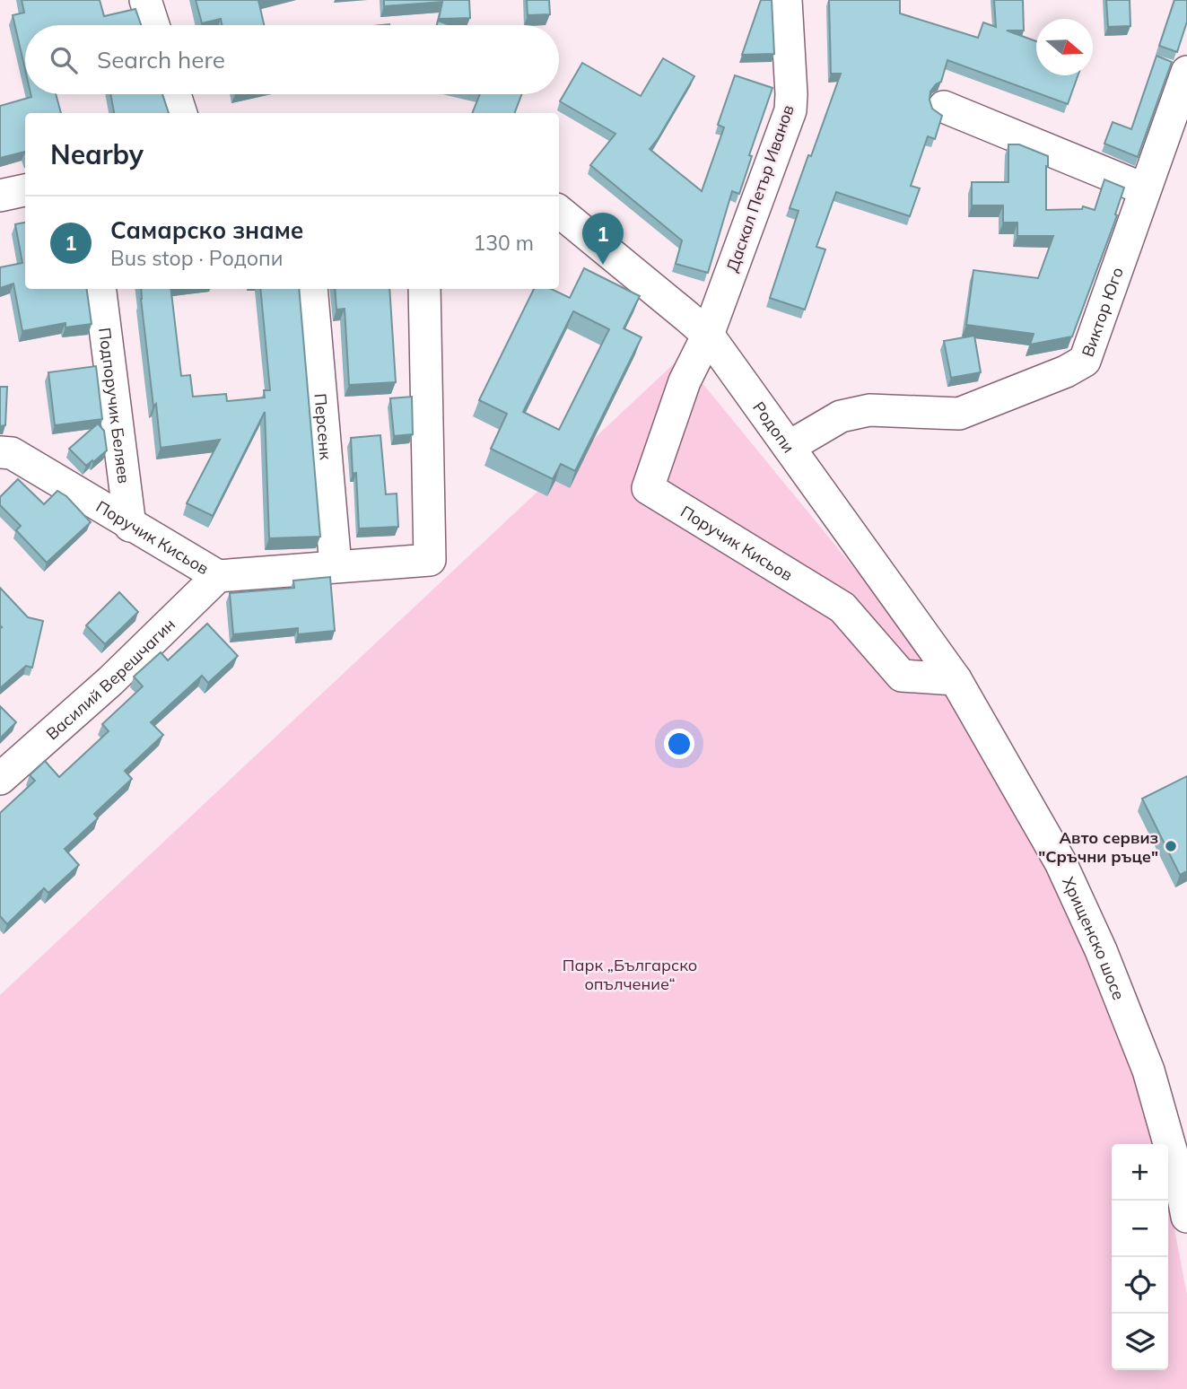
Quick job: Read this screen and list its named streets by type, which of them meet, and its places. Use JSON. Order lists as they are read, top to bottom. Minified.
{"streets":{"street":["Даскал Петър Иванов","Виктор Юго","Подпоручик Беляев","Персенк","Родопи","Поручик Кисьов","Василий Верешчагин","Хрищенско шосе"]},"crossings":[["Даскал Петър Иванов","Родопи"],["Даскал Петър Иванов","Поручик Кисьов"],["Виктор Юго","Родопи"],["Подпоручик Беляев","Поручик Кисьов"],["Персенк","Поручик Кисьов"],["Родопи","Поручик Кисьов"],["Родопи","Хрищенско шосе"],["Поручик Кисьов","Василий Верешчагин"],["Поручик Кисьов","Хрищенско шосе"]],"parks":["Парк „Българско опълчение“"],"places":["Авто сервиз \"Сръчни ръце\""],"north":"right","page":{"search":"Search here","heading":"Nearby","list":[{"mark":"1","name":"Самарско знаме","note":"Bus stop · Родопи","value":"130 m"}],"pins":"1","map_buttons":["+","−"]}}
